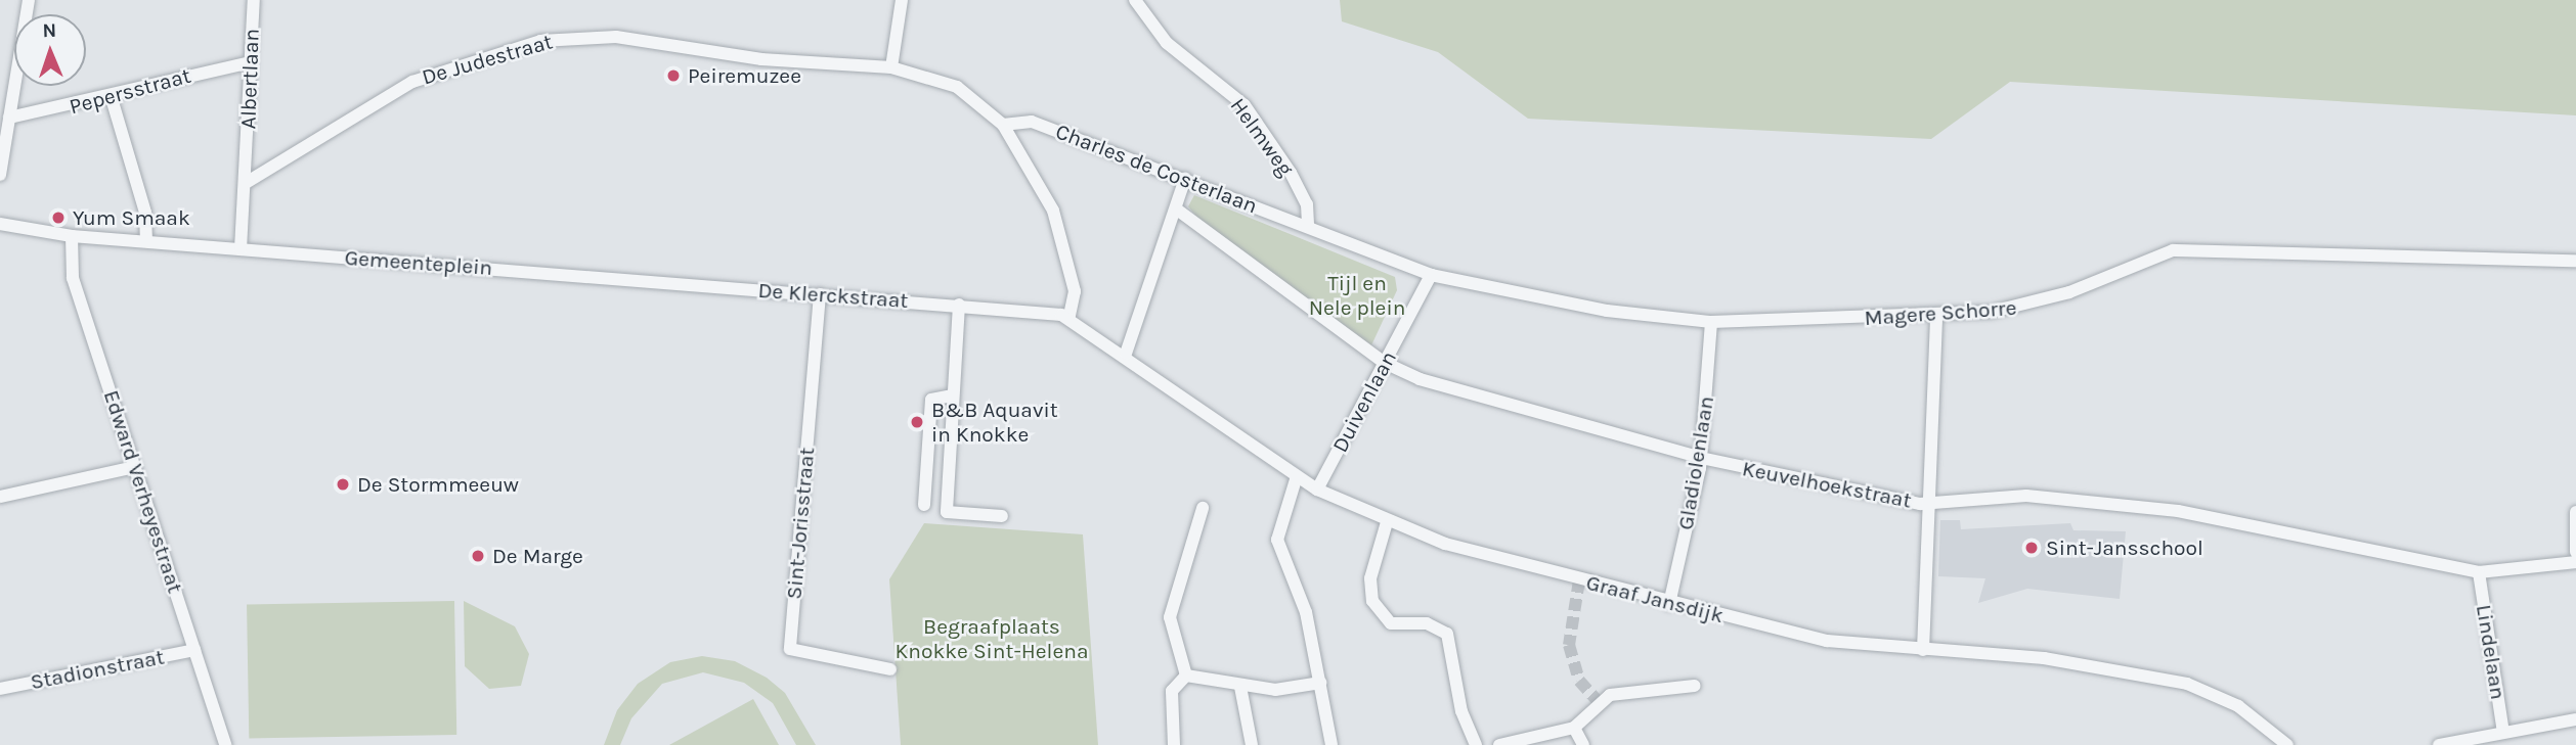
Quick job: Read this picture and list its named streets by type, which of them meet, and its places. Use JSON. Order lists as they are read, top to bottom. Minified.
{"streets":{"street":["De Judestraat","Albertlaan","Pepersstraat","Helmweg","Charles de Costerlaan","Gemeenteplein","De Klerckstraat","Magere Schorre","Duivenlaan","Gladiolenlaan","Keuvelhoekstraat","Edward Verheyestraat","Sint-Jorisstraat","Graaf Jansdijk","Lindelaan","Stadionstraat"]},"crossings":[["De Judestraat","Albertlaan"],["De Judestraat","Charles de Costerlaan"],["De Judestraat","De Klerckstraat"],["De Judestraat","Graaf Jansdijk"],["Albertlaan","Pepersstraat"],["Helmweg","Charles de Costerlaan"],["Helmweg","Magere Schorre"],["Charles de Costerlaan","Magere Schorre"],["Gemeenteplein","De Klerckstraat"],["Gemeenteplein","Edward Verheyestraat"],["De Klerckstraat","Sint-Jorisstraat"],["De Klerckstraat","Graaf Jansdijk"],["Magere Schorre","Duivenlaan"],["Magere Schorre","Gladiolenlaan"],["Duivenlaan","Keuvelhoekstraat"],["Duivenlaan","Graaf Jansdijk"],["Gladiolenlaan","Keuvelhoekstraat"],["Gladiolenlaan","Graaf Jansdijk"],["Keuvelhoekstraat","Lindelaan"],["Edward Verheyestraat","Stadionstraat"]],"parks":["Tijl en Nele plein","Begraafplaats Knokke Sint-Helena"],"places":["Peiremuzee","Yum Smaak","B&B Aquavit in Knokke","De Stormmeeuw","Sint-Jansschool","De Marge"],"north":"top"}
